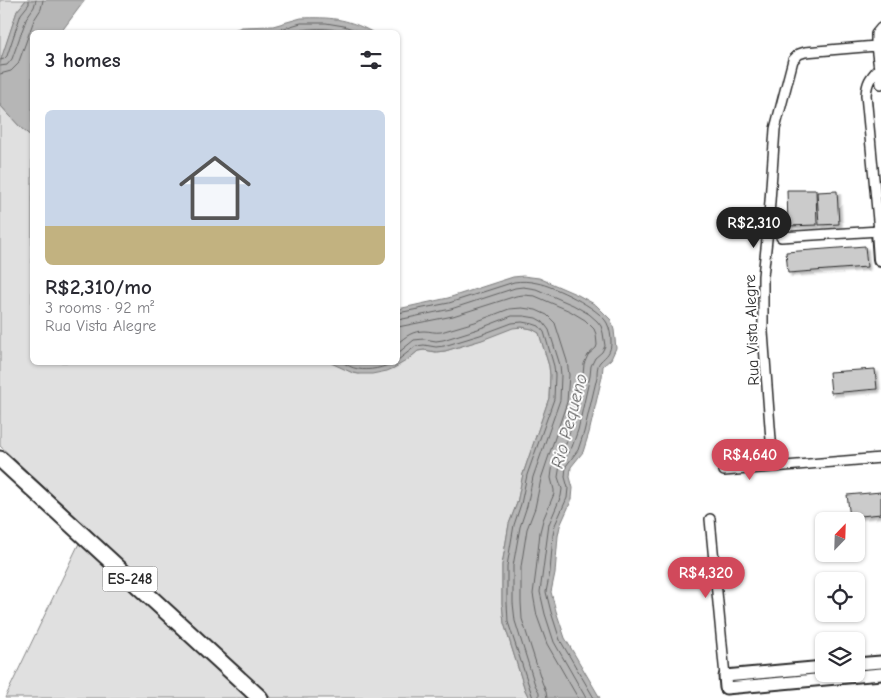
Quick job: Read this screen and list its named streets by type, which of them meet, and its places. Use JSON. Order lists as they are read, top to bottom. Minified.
{"streets":{"main road":["ES-248"],"street":["Rua Vista Alegre"]},"water":["Rio Pequeno"],"north":"top right","page":{"heading":"3 homes","list":[{"name":"R$2,310/mo","note":"3 rooms · 92 m² · Rua Vista Alegre"}],"price":["R$2,310","R$4,640","R$4,320"]}}
